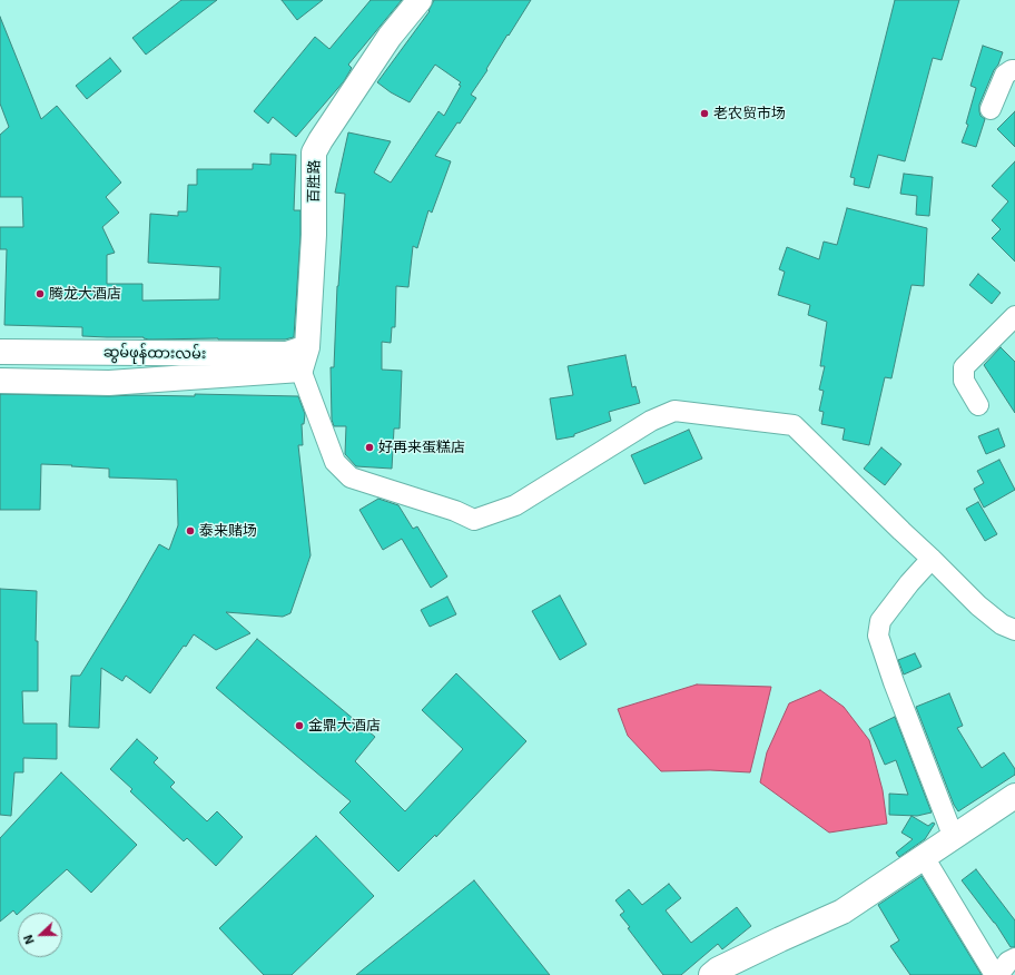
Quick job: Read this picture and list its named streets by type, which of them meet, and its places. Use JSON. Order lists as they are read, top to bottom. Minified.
{"streets":{"main road":["百胜路","ဆွမ်ဖုန်ထားလမ်း"]},"crossings":[["百胜路","ဆွမ်ဖုန်ထားလမ်း"]],"places":["老农贸市场","腾龙大酒店","好再来蛋糕店","泰来赌场","金鼎大酒店"],"north":"left"}
